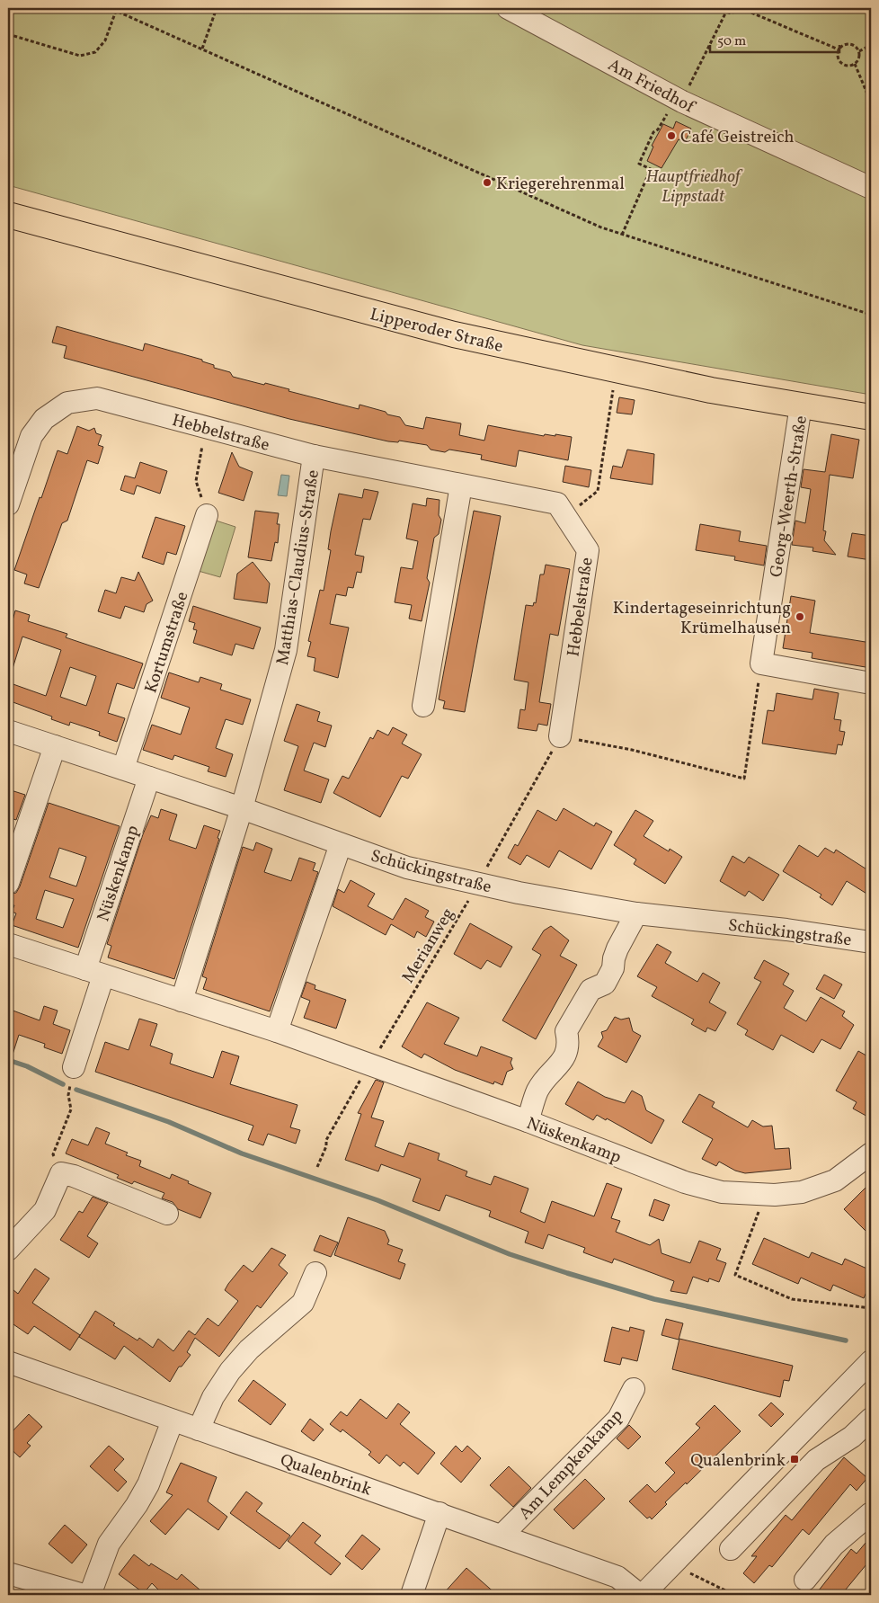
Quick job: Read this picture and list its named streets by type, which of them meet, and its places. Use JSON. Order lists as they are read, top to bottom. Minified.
{"streets":{"main road":["Lipperoder Straße"],"street":["Am Friedhof","Hebbelstraße","Georg-Weerth-Straße","Matthias-Claudius-Straße","Kortumstraße","Schückingstraße","Nüskenkamp","Am Lempkenkamp","Qualenbrink"],"path":["Merianweg"]},"crossings":[["Lipperoder Straße","Georg-Weerth-Straße"],["Hebbelstraße","Matthias-Claudius-Straße"],["Hebbelstraße","Merianweg"],["Matthias-Claudius-Straße","Schückingstraße"],["Kortumstraße","Schückingstraße"],["Schückingstraße","Nüskenkamp"],["Schückingstraße","Merianweg"],["Nüskenkamp","Merianweg"],["Am Lempkenkamp","Qualenbrink"]],"parks":["Hauptfriedhof Lippstadt"],"places":{"other":["Café Geistreich","Kriegerehrenmal","Kindertageseinrichtung Krümelhausen"],"transit":["Qualenbrink"]},"scale_bar":"50 m"}
